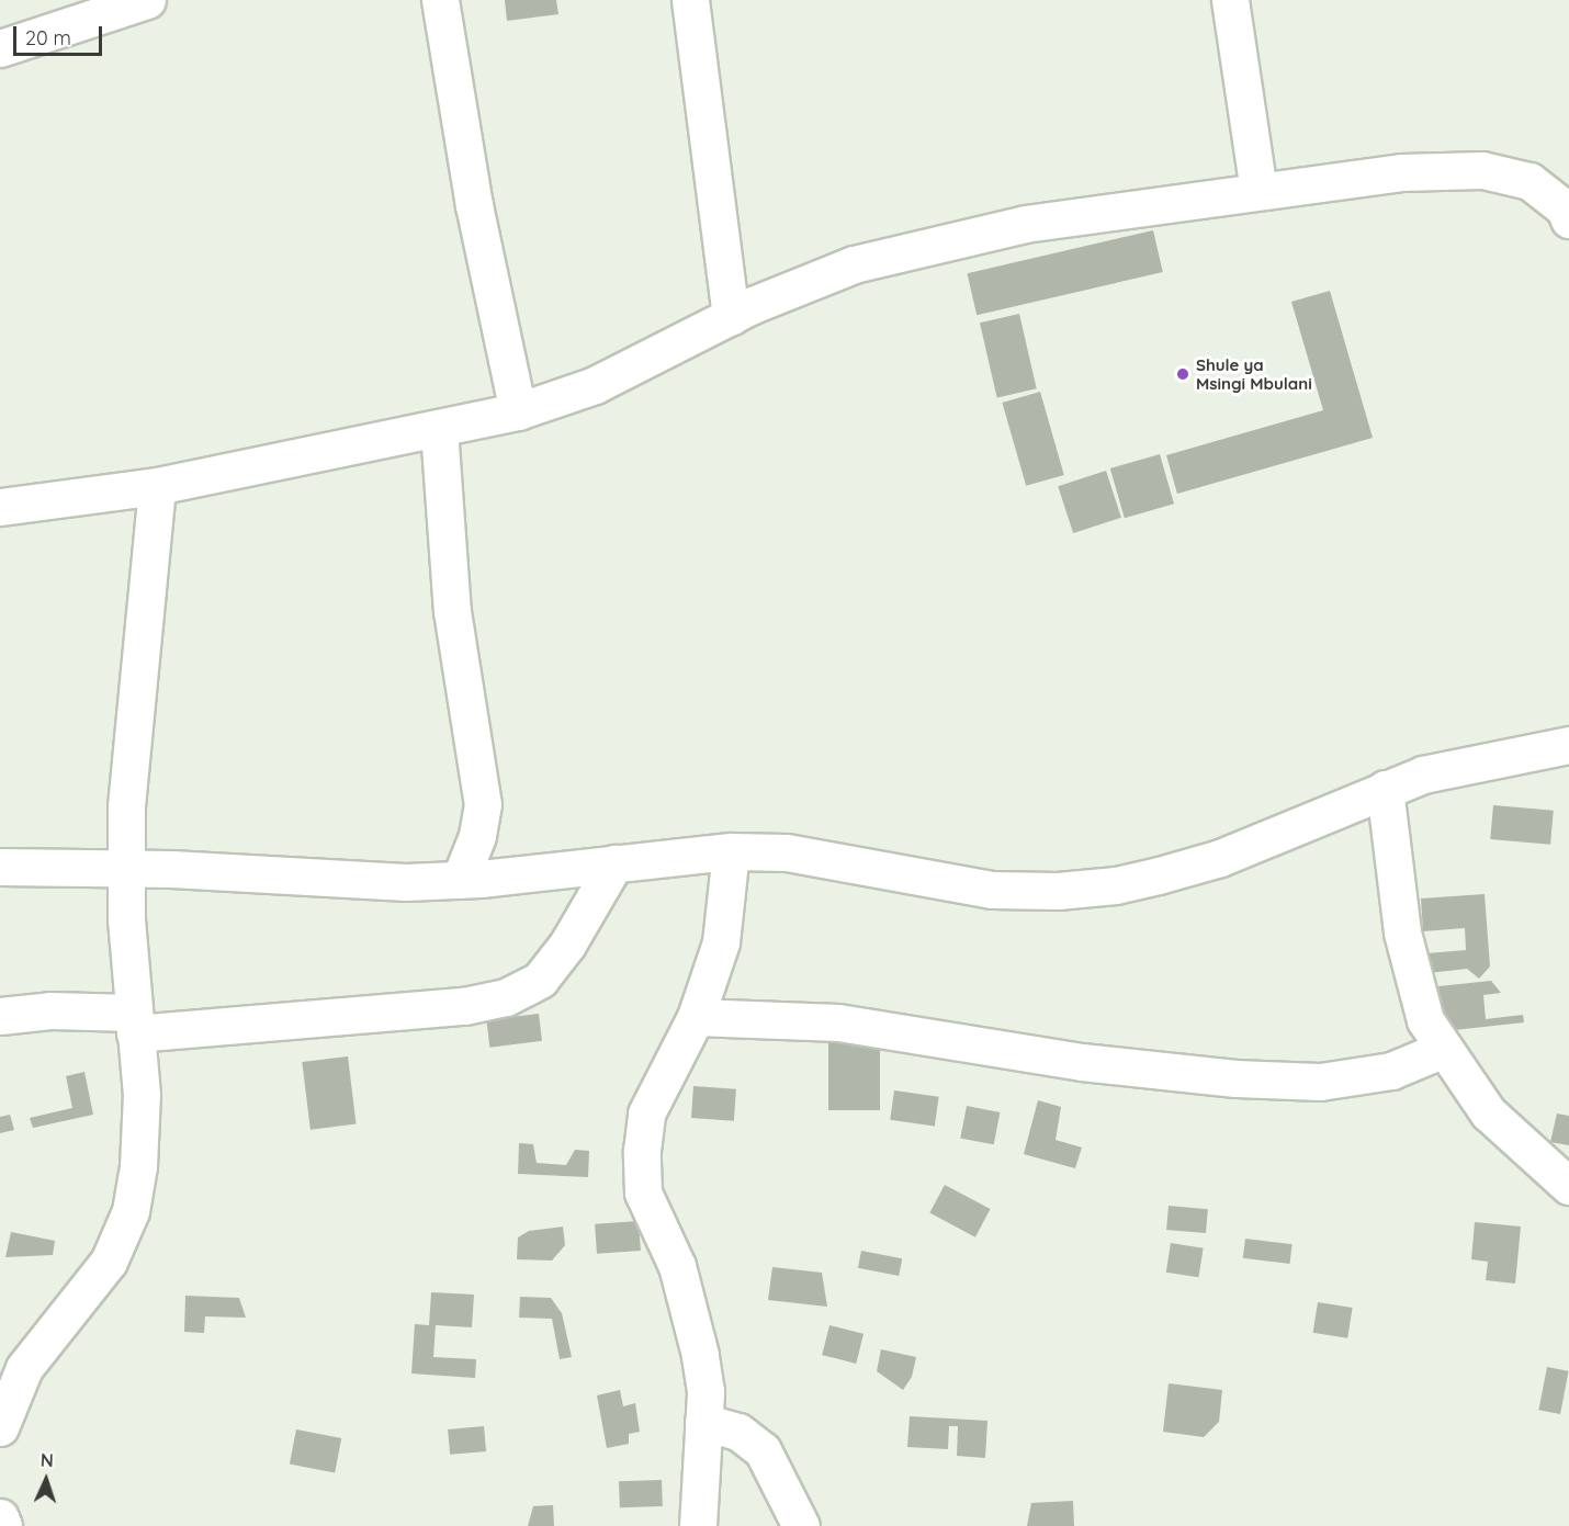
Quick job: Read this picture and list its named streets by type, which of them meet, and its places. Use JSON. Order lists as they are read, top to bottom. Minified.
{"places":["Shule ya Msingi Mbulani"],"scale_bar":"20 m","north":"top"}
